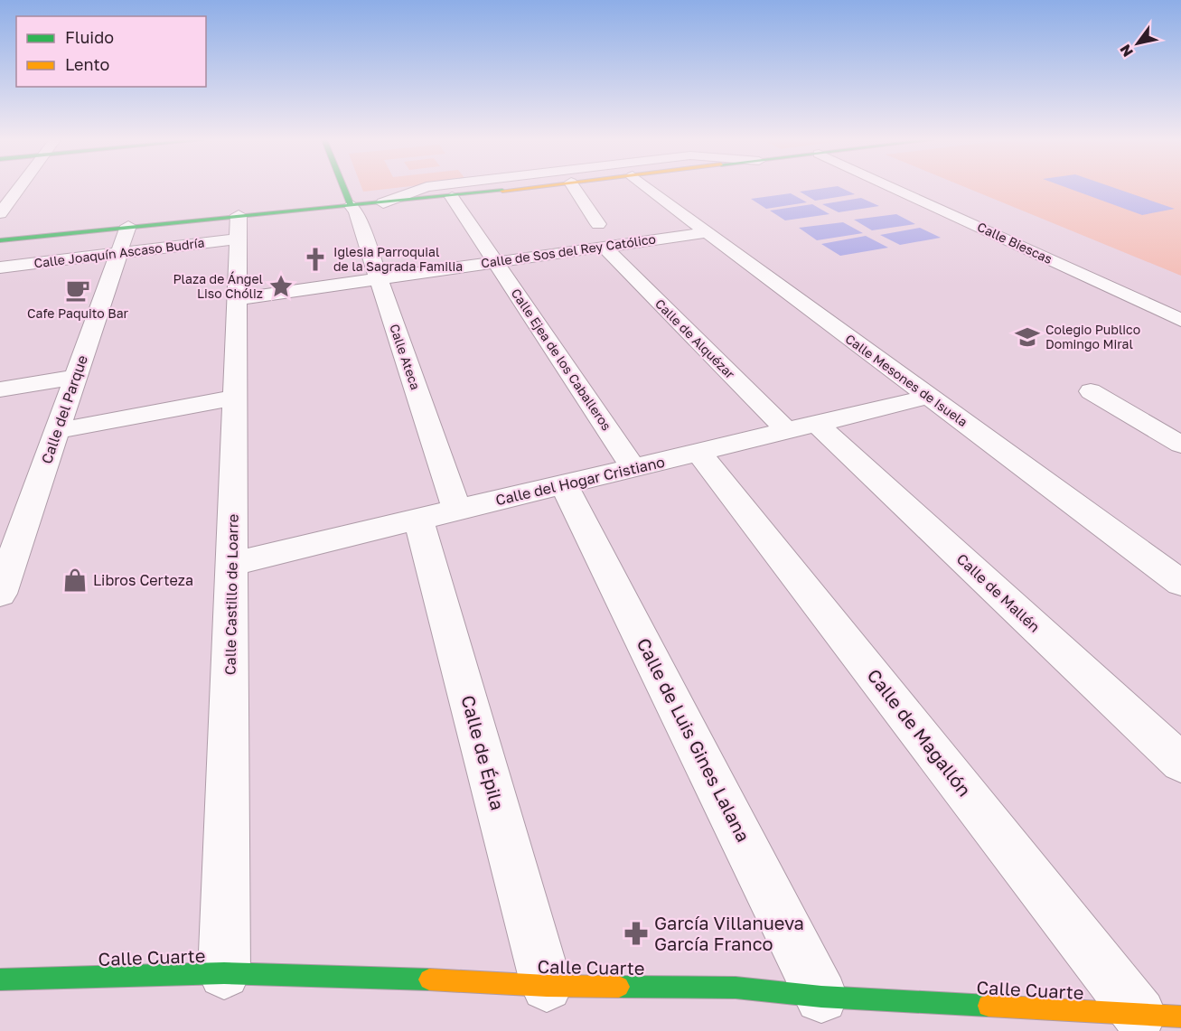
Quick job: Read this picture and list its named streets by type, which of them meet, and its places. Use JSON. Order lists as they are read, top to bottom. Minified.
{"streets":{"main road":["Calle Cuarte"],"street":["Calle Biescas","Calle de Sos del Rey Católico","Calle Joaquín Ascaso Budría","Calle de Alquézar","Calle Ateca","Calle Ejea de los Caballeros","Calle Mesones de Isuela","Calle del Parque","Calle del Hogar Cristiano","Calle de Mallén","Calle Castillo de Loarre","Calle de Magallón","Calle de Luis Gines Lalana","Calle de Épila"]},"crossings":[["Calle de Sos del Rey Católico","Calle de Alquézar"],["Calle de Sos del Rey Católico","Calle Ateca"],["Calle de Sos del Rey Católico","Calle Ejea de los Caballeros"],["Calle de Sos del Rey Católico","Calle Mesones de Isuela"],["Calle de Sos del Rey Católico","Calle Castillo de Loarre"],["Calle Joaquín Ascaso Budría","Calle del Parque"],["Calle Joaquín Ascaso Budría","Calle Castillo de Loarre"],["Calle de Alquézar","Calle del Hogar Cristiano"],["Calle de Alquézar","Calle de Mallén"],["Calle Ateca","Calle del Hogar Cristiano"],["Calle Ejea de los Caballeros","Calle del Hogar Cristiano"],["Calle Mesones de Isuela","Calle del Hogar Cristiano"],["Calle del Hogar Cristiano","Calle de Mallén"],["Calle del Hogar Cristiano","Calle Castillo de Loarre"],["Calle del Hogar Cristiano","Calle de Magallón"],["Calle del Hogar Cristiano","Calle de Luis Gines Lalana"],["Calle del Hogar Cristiano","Calle de Épila"],["Calle Castillo de Loarre","Calle Cuarte"],["Calle de Magallón","Calle Cuarte"],["Calle de Luis Gines Lalana","Calle Cuarte"],["Calle de Épila","Calle Cuarte"]],"places":{"church":["Iglesia Parroquial de la Sagrada Familia"],"place":["Plaza de Ángel Liso Chóliz"],"cafe":["Cafe Paquito Bar"],"school or university":["Colegio Publico Domingo Miral"],"shop":["Libros Certeza"],"pharmacy":["García Villanueva García Franco"]},"legend":["Fluido","Lento"],"north":"bottom left"}
